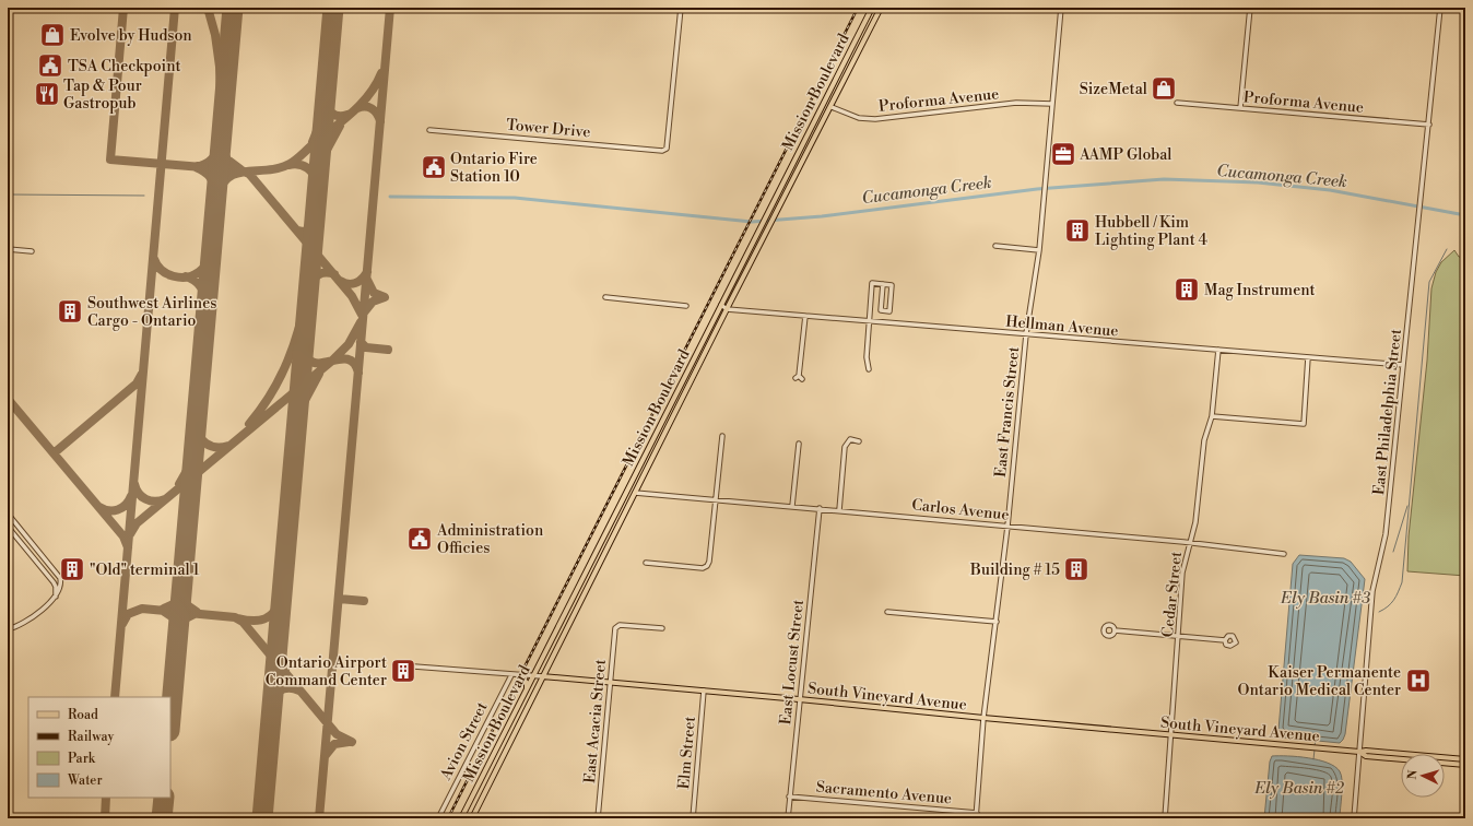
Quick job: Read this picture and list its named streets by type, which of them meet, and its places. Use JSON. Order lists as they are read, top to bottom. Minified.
{"streets":{"main road":["Mission Boulevard","South Vineyard Avenue"],"street":["Proforma Avenue","Tower Drive","Hellman Avenue","East Francis Street","East Philadelphia Street","Carlos Avenue","Cedar Street","East Locust Street","East Acacia Street","Avion Street","Elm Street","Sacramento Avenue"]},"crossings":[["Mission Boulevard","Proforma Avenue"],["Mission Boulevard","Hellman Avenue"],["Mission Boulevard","Carlos Avenue"],["Mission Boulevard","South Vineyard Avenue"],["Proforma Avenue","East Francis Street"],["Proforma Avenue","East Philadelphia Street"],["Hellman Avenue","East Francis Street"],["Hellman Avenue","East Philadelphia Street"],["Hellman Avenue","Cedar Street"],["East Francis Street","Carlos Avenue"],["East Francis Street","South Vineyard Avenue"],["East Francis Street","Sacramento Avenue"],["East Philadelphia Street","South Vineyard Avenue"],["Carlos Avenue","Cedar Street"],["Carlos Avenue","East Locust Street"],["Cedar Street","South Vineyard Avenue"],["East Locust Street","South Vineyard Avenue"],["East Locust Street","Sacramento Avenue"],["South Vineyard Avenue","East Acacia Street"],["South Vineyard Avenue","Avion Street"],["South Vineyard Avenue","Elm Street"]],"water":["Cucamonga Creek","Ely Basin #3","Ely Basin #2"],"places":{"shop":["Evolve by Hudson","SizeMetal"],"public building":["TSA Checkpoint","Ontario Fire Station 10","Administration Officies"],"restaurant":["Tap & Pour Gastropub"],"office":["AAMP Global"],"building":["Hubbell / Kim Lighting Plant 4","Mag Instrument","Southwest Airlines Cargo - Ontario","\"Old\" terminal 1","Building # 15","Ontario Airport Command Center"],"hospital":["Kaiser Permanente Ontario Medical Center"]},"legend":["Road","Railway","Park","Water"],"north":"left"}
